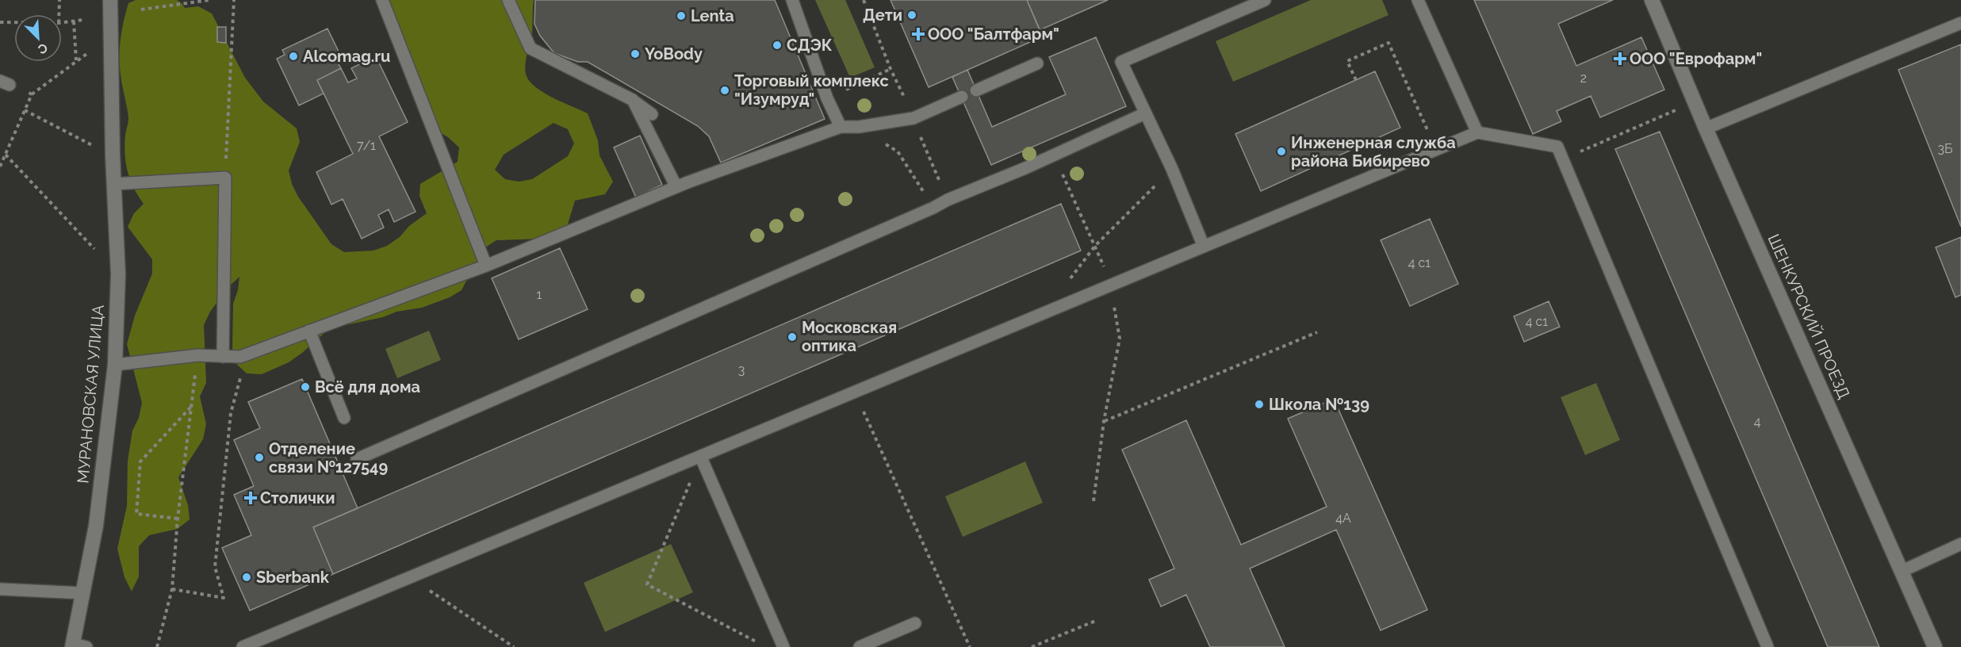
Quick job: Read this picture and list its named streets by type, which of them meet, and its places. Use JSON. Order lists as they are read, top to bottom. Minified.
{"streets":{"street":["ШЕНКУРСКИЙ ПРОЕЗД","МУРАНОВСКАЯ УЛИЦА"]},"places":{"other":["Дети","Lenta","СДЭК","YoBody","Alcomag.ru","Торговый комплекс \"Изумруд\"","Инженерная служба района Бибирево","Московская оптика","Всё для дома","Школа №139","Отделение связи №127549","Sberbank"],"health":["ООО \"Балтфарм\"","ООО \"Еврофарм\"","Столички"]},"house_numbers":["2","7/1","3Б","4 с1","1","4 с1","3","4","4А"],"north":"bottom right"}
